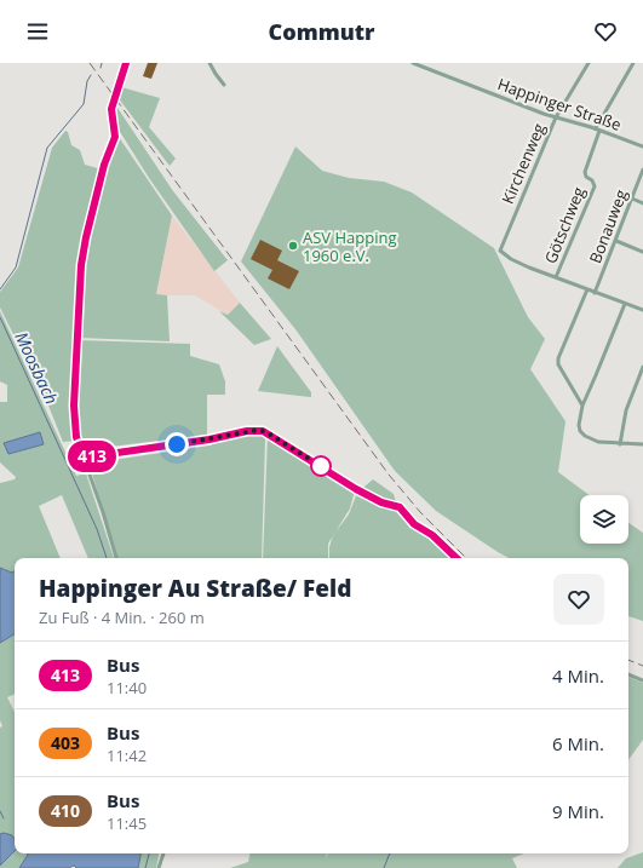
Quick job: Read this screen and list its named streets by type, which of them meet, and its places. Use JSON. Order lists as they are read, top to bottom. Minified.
{"streets":{"street":["Happinger Straße","Kirchenweg","Götschweg","Bonauweg"]},"crossings":[["Happinger Straße","Kirchenweg"],["Happinger Straße","Götschweg"],["Kirchenweg","Götschweg"]],"water":["Moosbach"],"places":["ASV Happing 1960 e.V."],"lines":["bus line 413"],"page":{"header":"Commutr","on_map":"413","heading":["Happinger Au Straße/ Feld","Zu Fuß · 4 Min. · 260 m"],"list":[{"mark":"413","name":"Bus","note":"11:40","value":"4 Min."},{"mark":"403","name":"Bus","note":"11:42","value":"6 Min."},{"mark":"410","name":"Bus","note":"11:45","value":"9 Min."}]}}
